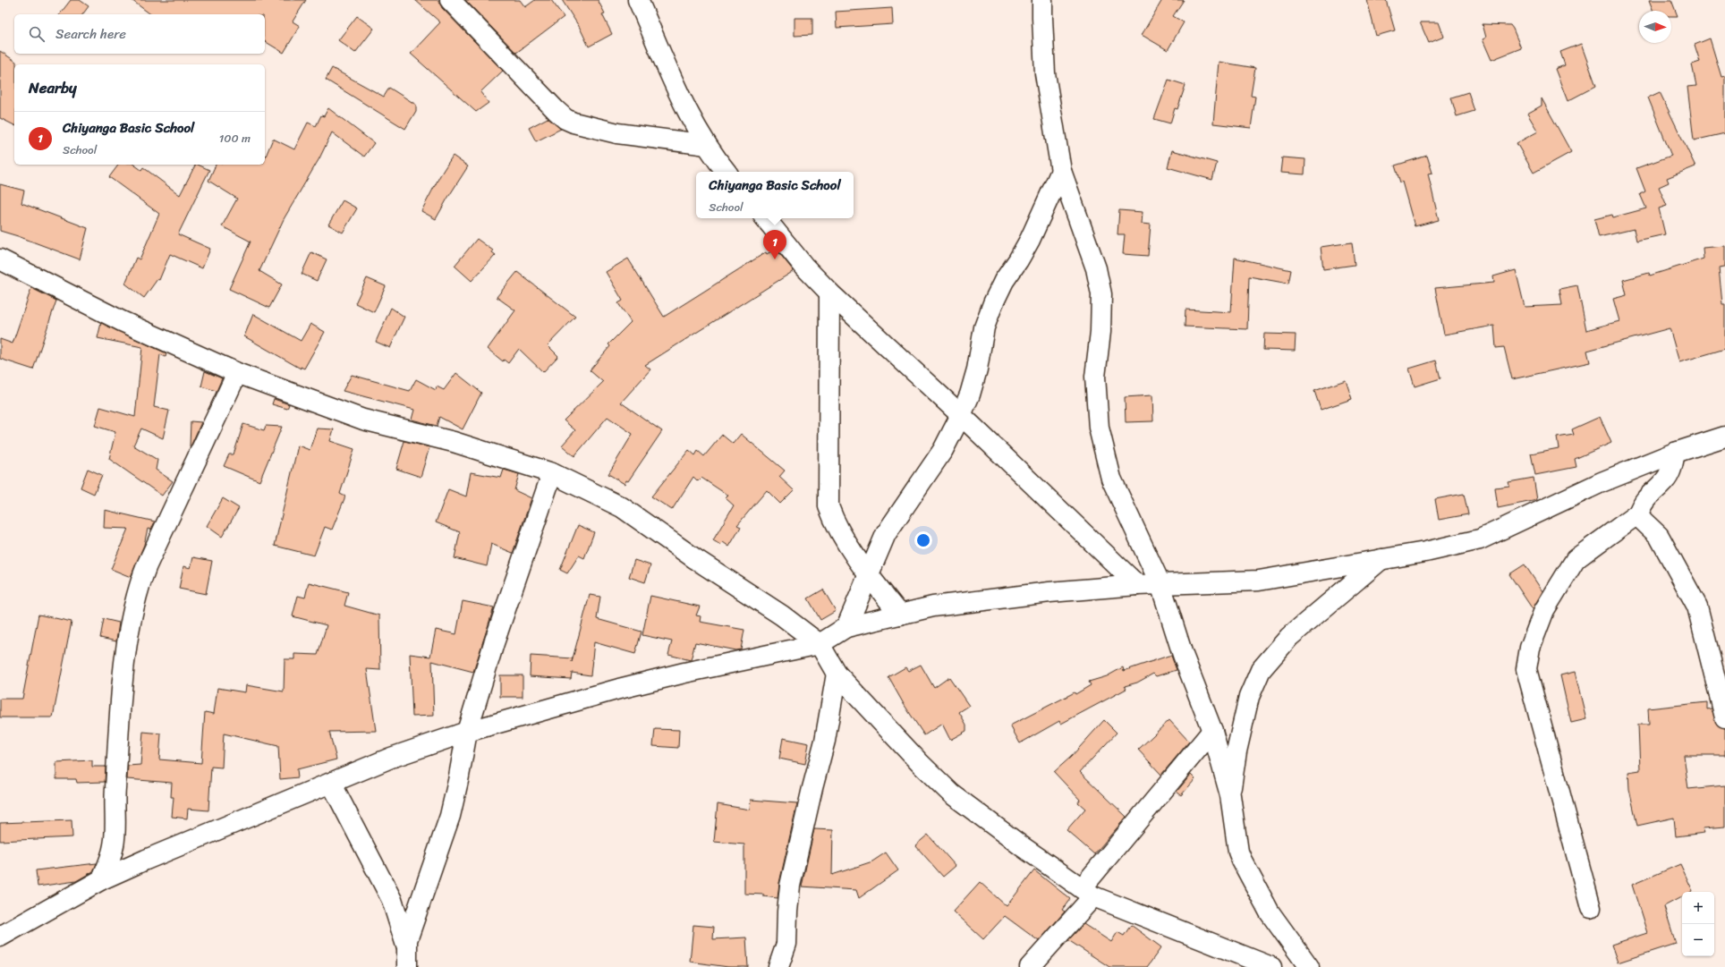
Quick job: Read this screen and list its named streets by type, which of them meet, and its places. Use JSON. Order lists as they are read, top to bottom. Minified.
{"north":"right","page":{"search":"Search here","heading":"Nearby","list":[{"mark":"1","name":"Chiyanga Basic School","note":"School","value":"100 m"}],"popup":["Chiyanga Basic School","School"],"pins":"1","map_buttons":["+","−"]}}
